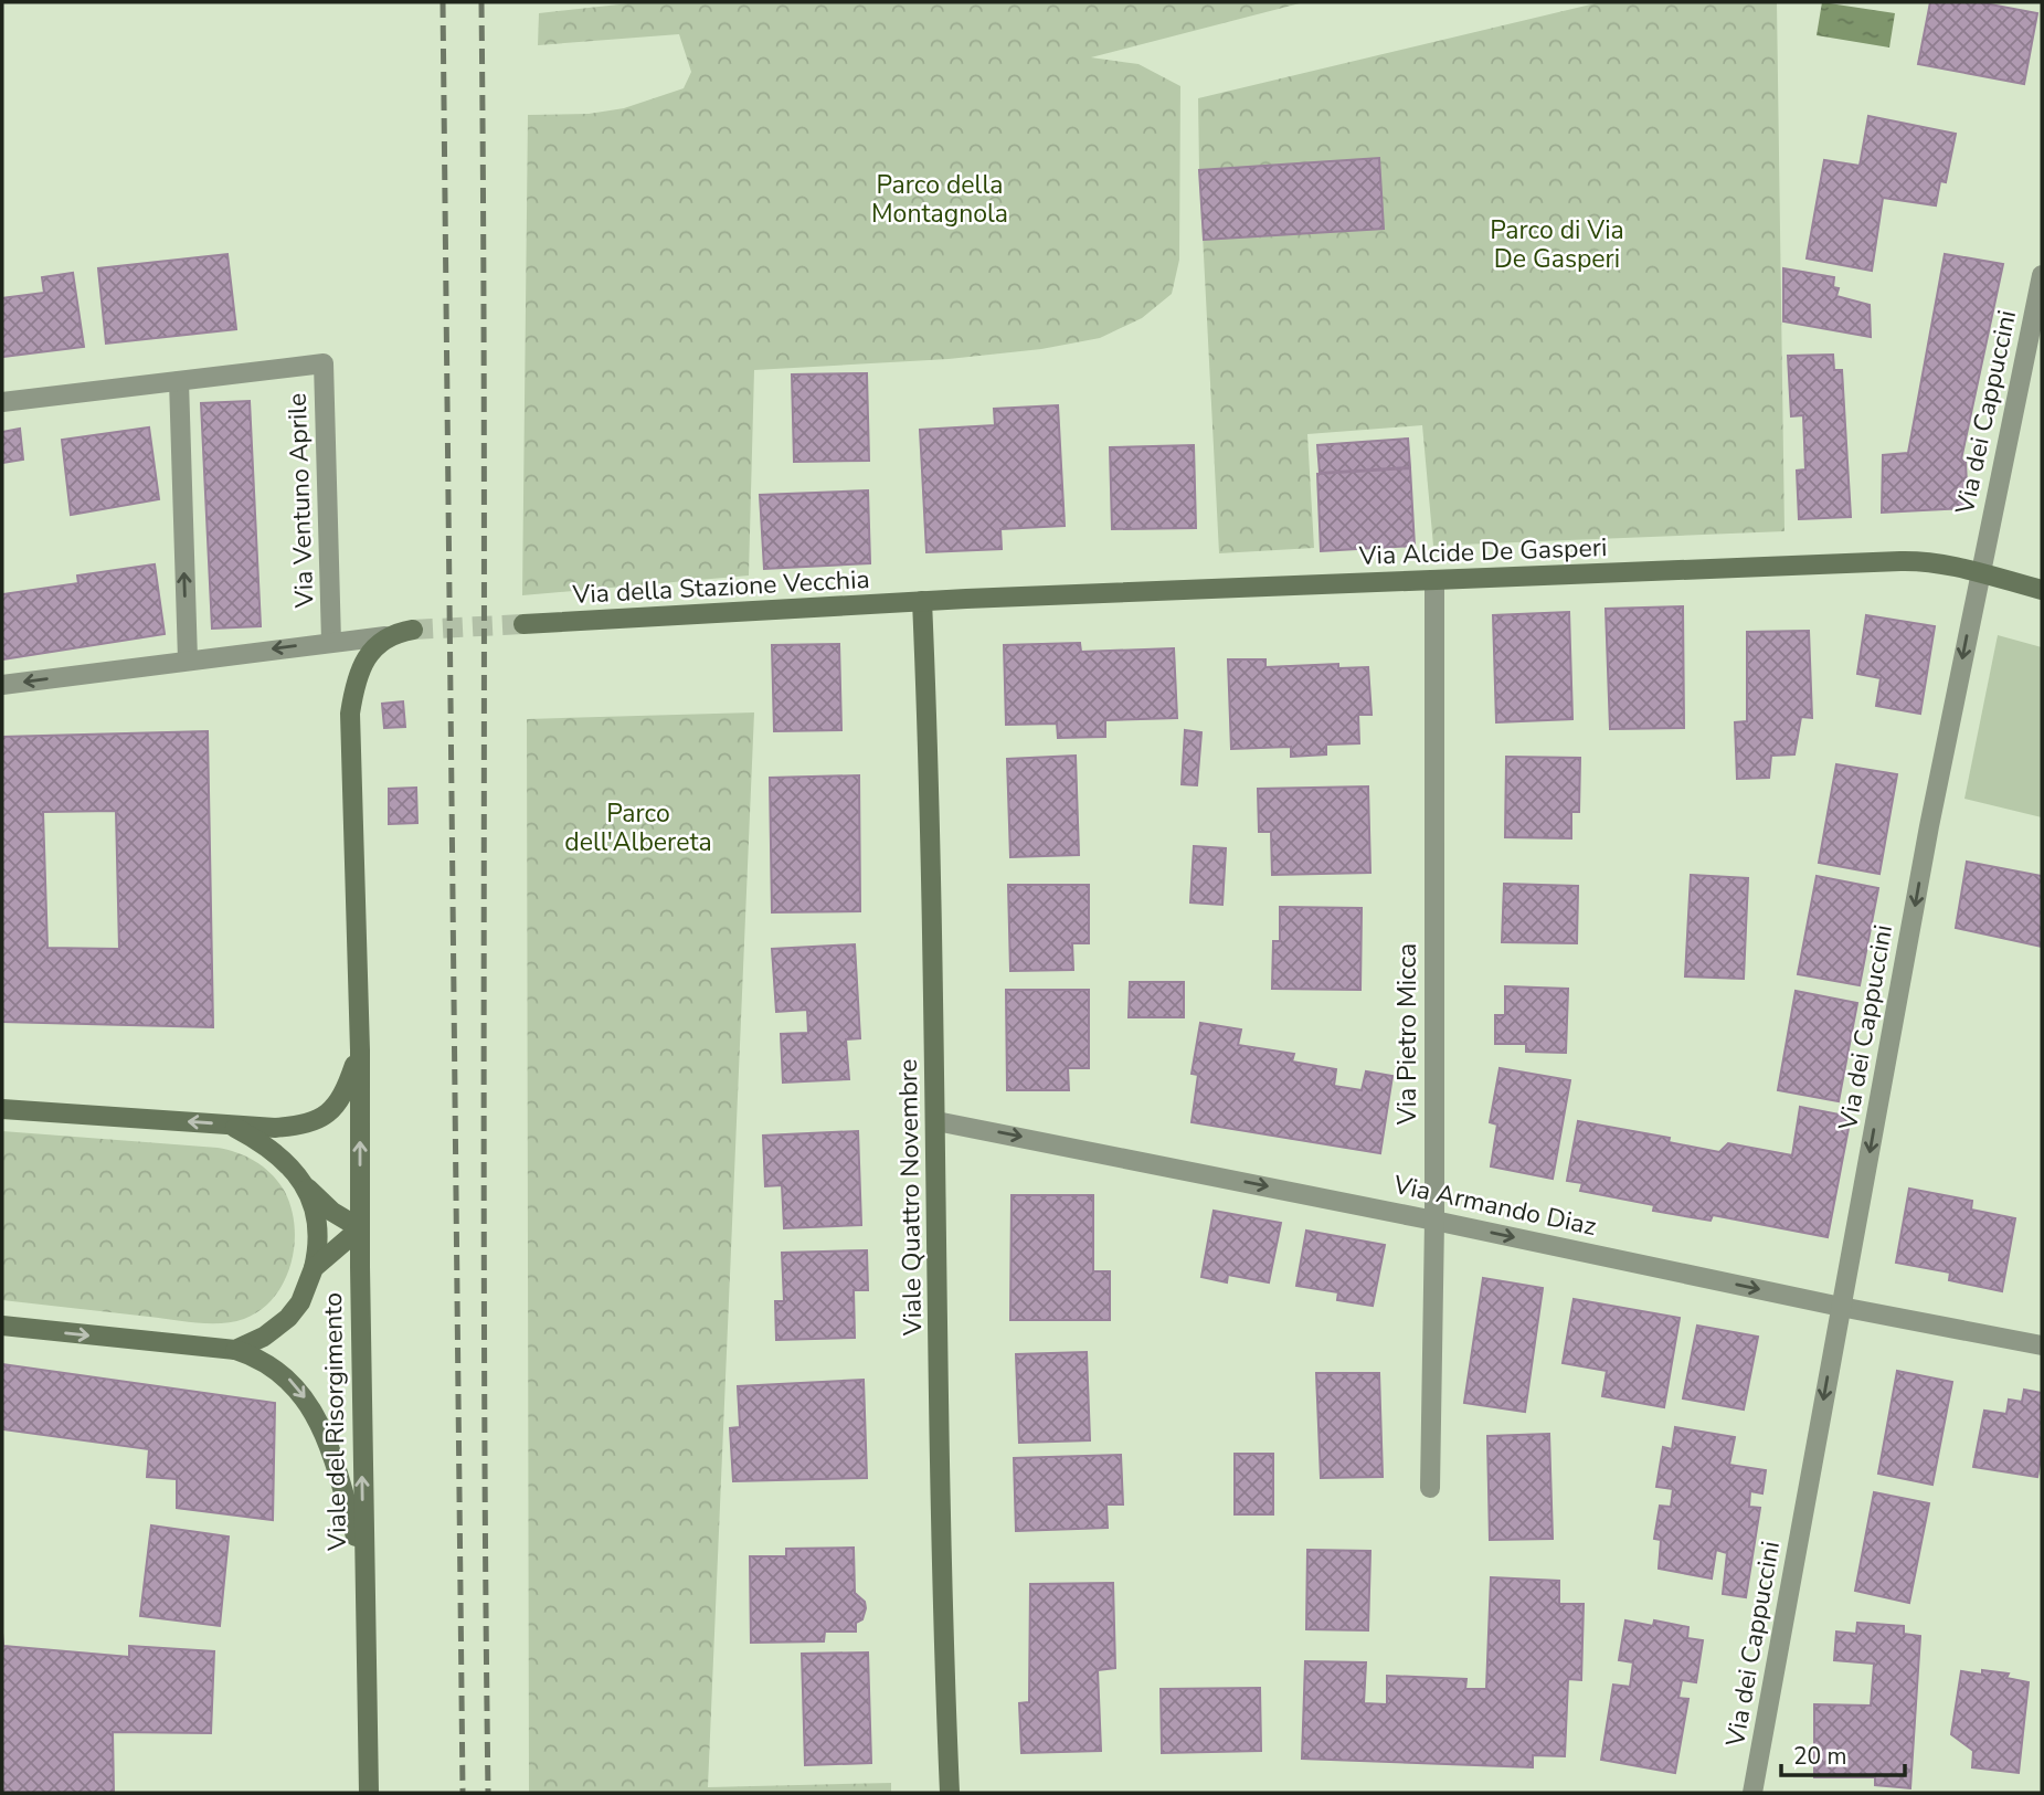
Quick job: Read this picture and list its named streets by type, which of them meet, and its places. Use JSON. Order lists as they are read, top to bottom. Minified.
{"streets":{"street":["Via dei Cappuccini","Via Ventuno Aprile","Via Alcide De Gasperi","Via della Stazione Vecchia","Via Pietro Micca","Viale Quattro Novembre","Via Armando Diaz","Viale del Risorgimento"]},"crossings":[["Via dei Cappuccini","Via Alcide De Gasperi"],["Via dei Cappuccini","Via Armando Diaz"],["Via Alcide De Gasperi","Via della Stazione Vecchia"],["Via Alcide De Gasperi","Via Pietro Micca"],["Via Alcide De Gasperi","Viale Quattro Novembre"],["Via della Stazione Vecchia","Viale Quattro Novembre"],["Via Pietro Micca","Via Armando Diaz"],["Viale Quattro Novembre","Via Armando Diaz"]],"one_way":["Via dei Cappuccini","Via Armando Diaz"],"parks":["Parco della Montagnola","Parco di Via De Gasperi","Parco dell'Albereta"],"scale_bar":"20 m"}
